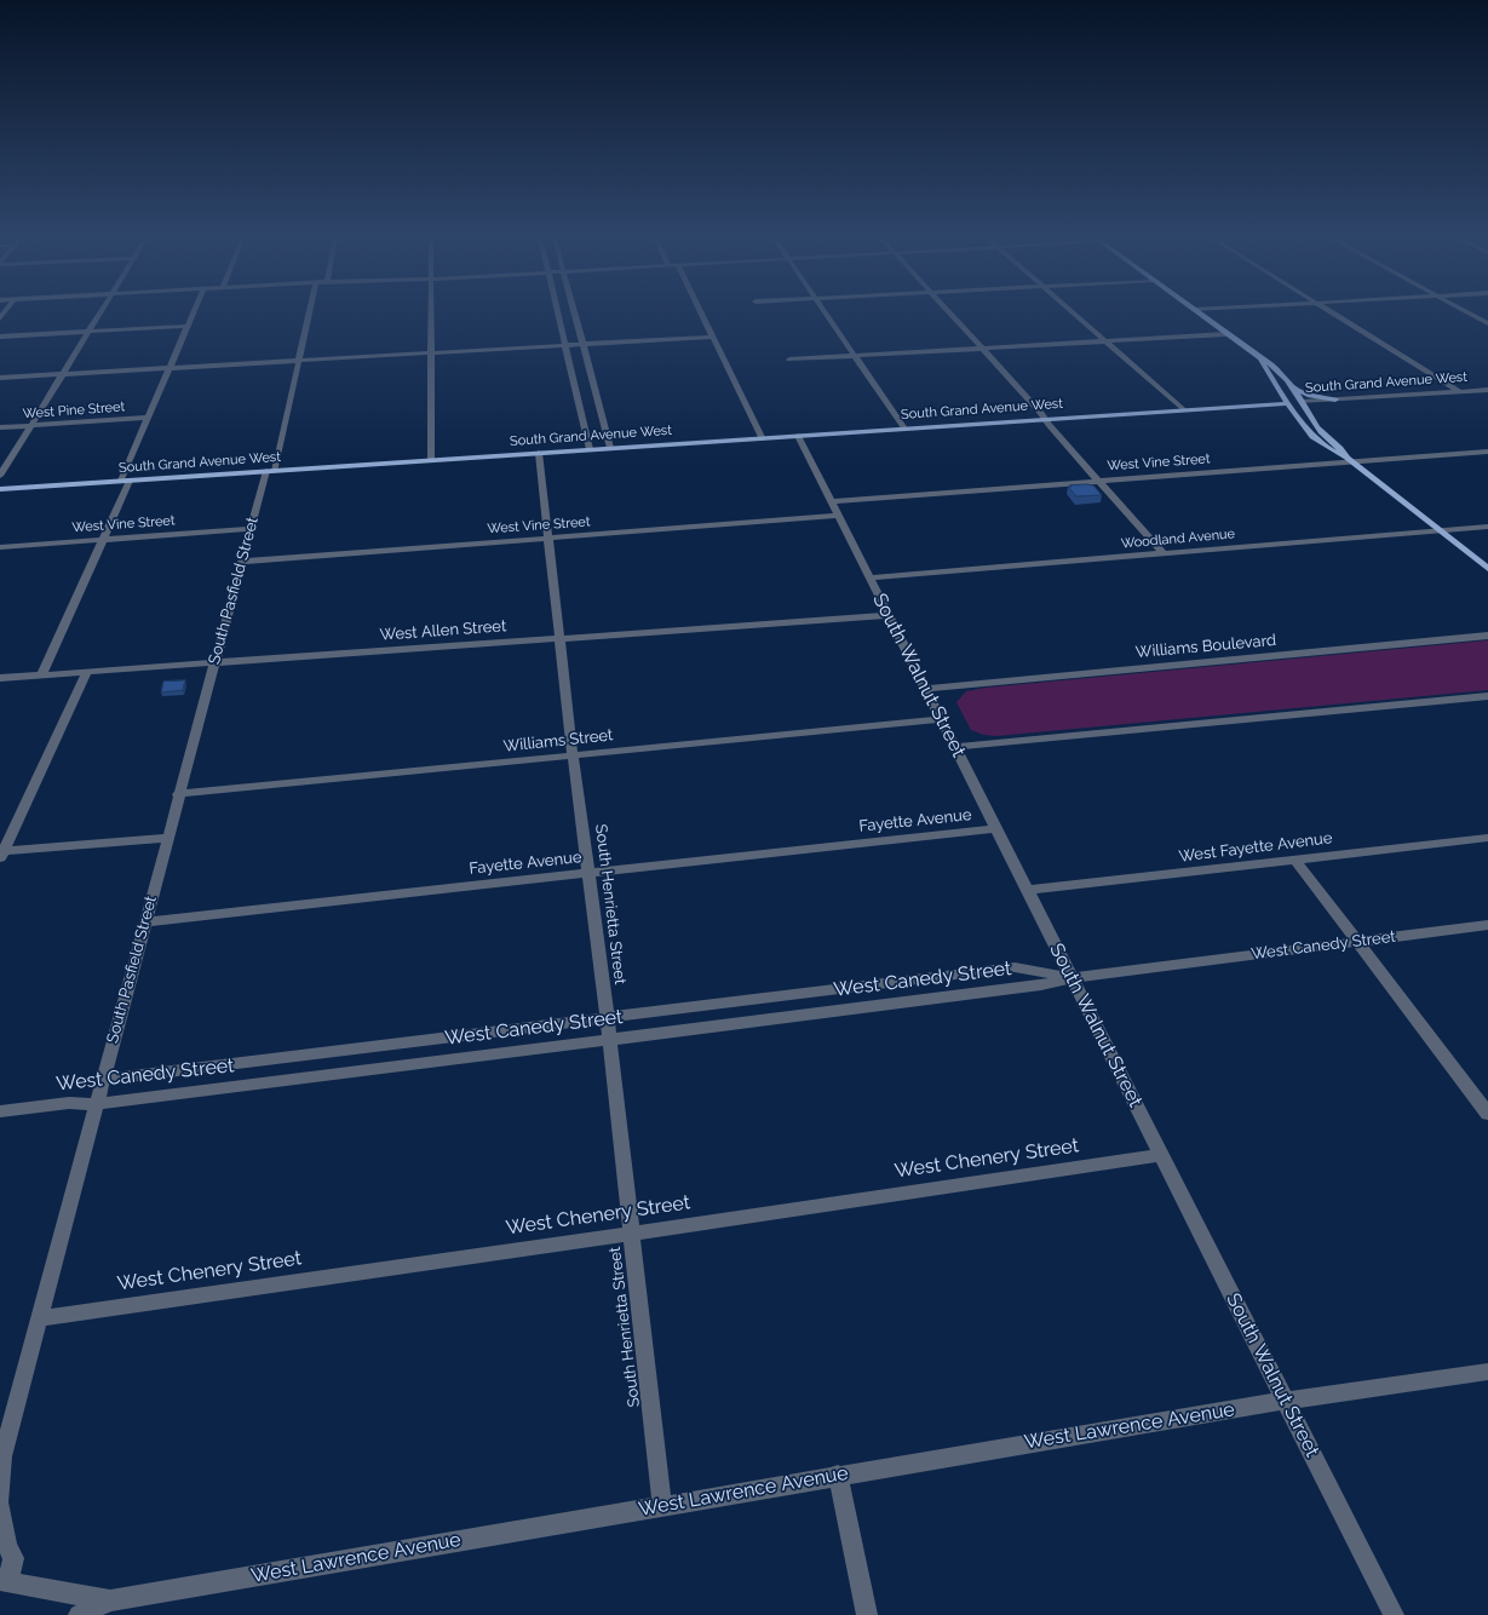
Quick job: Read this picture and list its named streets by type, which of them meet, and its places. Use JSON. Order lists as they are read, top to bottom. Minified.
{"streets":{"main road":["South Grand Avenue West"],"street":["West Pine Street","West Vine Street","Woodland Avenue","South Pasfield Street","West Allen Street","Williams Boulevard","South Walnut Street","Williams Street","Fayette Avenue","West Fayette Avenue","South Henrietta Street","West Canedy Street","West Chenery Street","West Lawrence Avenue"]},"crossings":[["South Grand Avenue West","South Pasfield Street"],["South Grand Avenue West","South Walnut Street"],["South Grand Avenue West","South Henrietta Street"],["West Vine Street","South Pasfield Street"],["West Vine Street","South Walnut Street"],["West Vine Street","South Henrietta Street"],["Woodland Avenue","South Walnut Street"],["South Pasfield Street","West Allen Street"],["South Pasfield Street","Williams Street"],["South Pasfield Street","Fayette Avenue"],["South Pasfield Street","West Canedy Street"],["South Pasfield Street","West Chenery Street"],["West Allen Street","South Walnut Street"],["West Allen Street","South Henrietta Street"],["Williams Boulevard","South Walnut Street"],["South Walnut Street","Williams Street"],["South Walnut Street","Fayette Avenue"],["South Walnut Street","West Fayette Avenue"],["South Walnut Street","West Canedy Street"],["South Walnut Street","West Chenery Street"],["South Walnut Street","West Lawrence Avenue"],["Williams Street","South Henrietta Street"],["Fayette Avenue","South Henrietta Street"],["South Henrietta Street","West Canedy Street"],["South Henrietta Street","West Chenery Street"],["South Henrietta Street","West Lawrence Avenue"]]}
